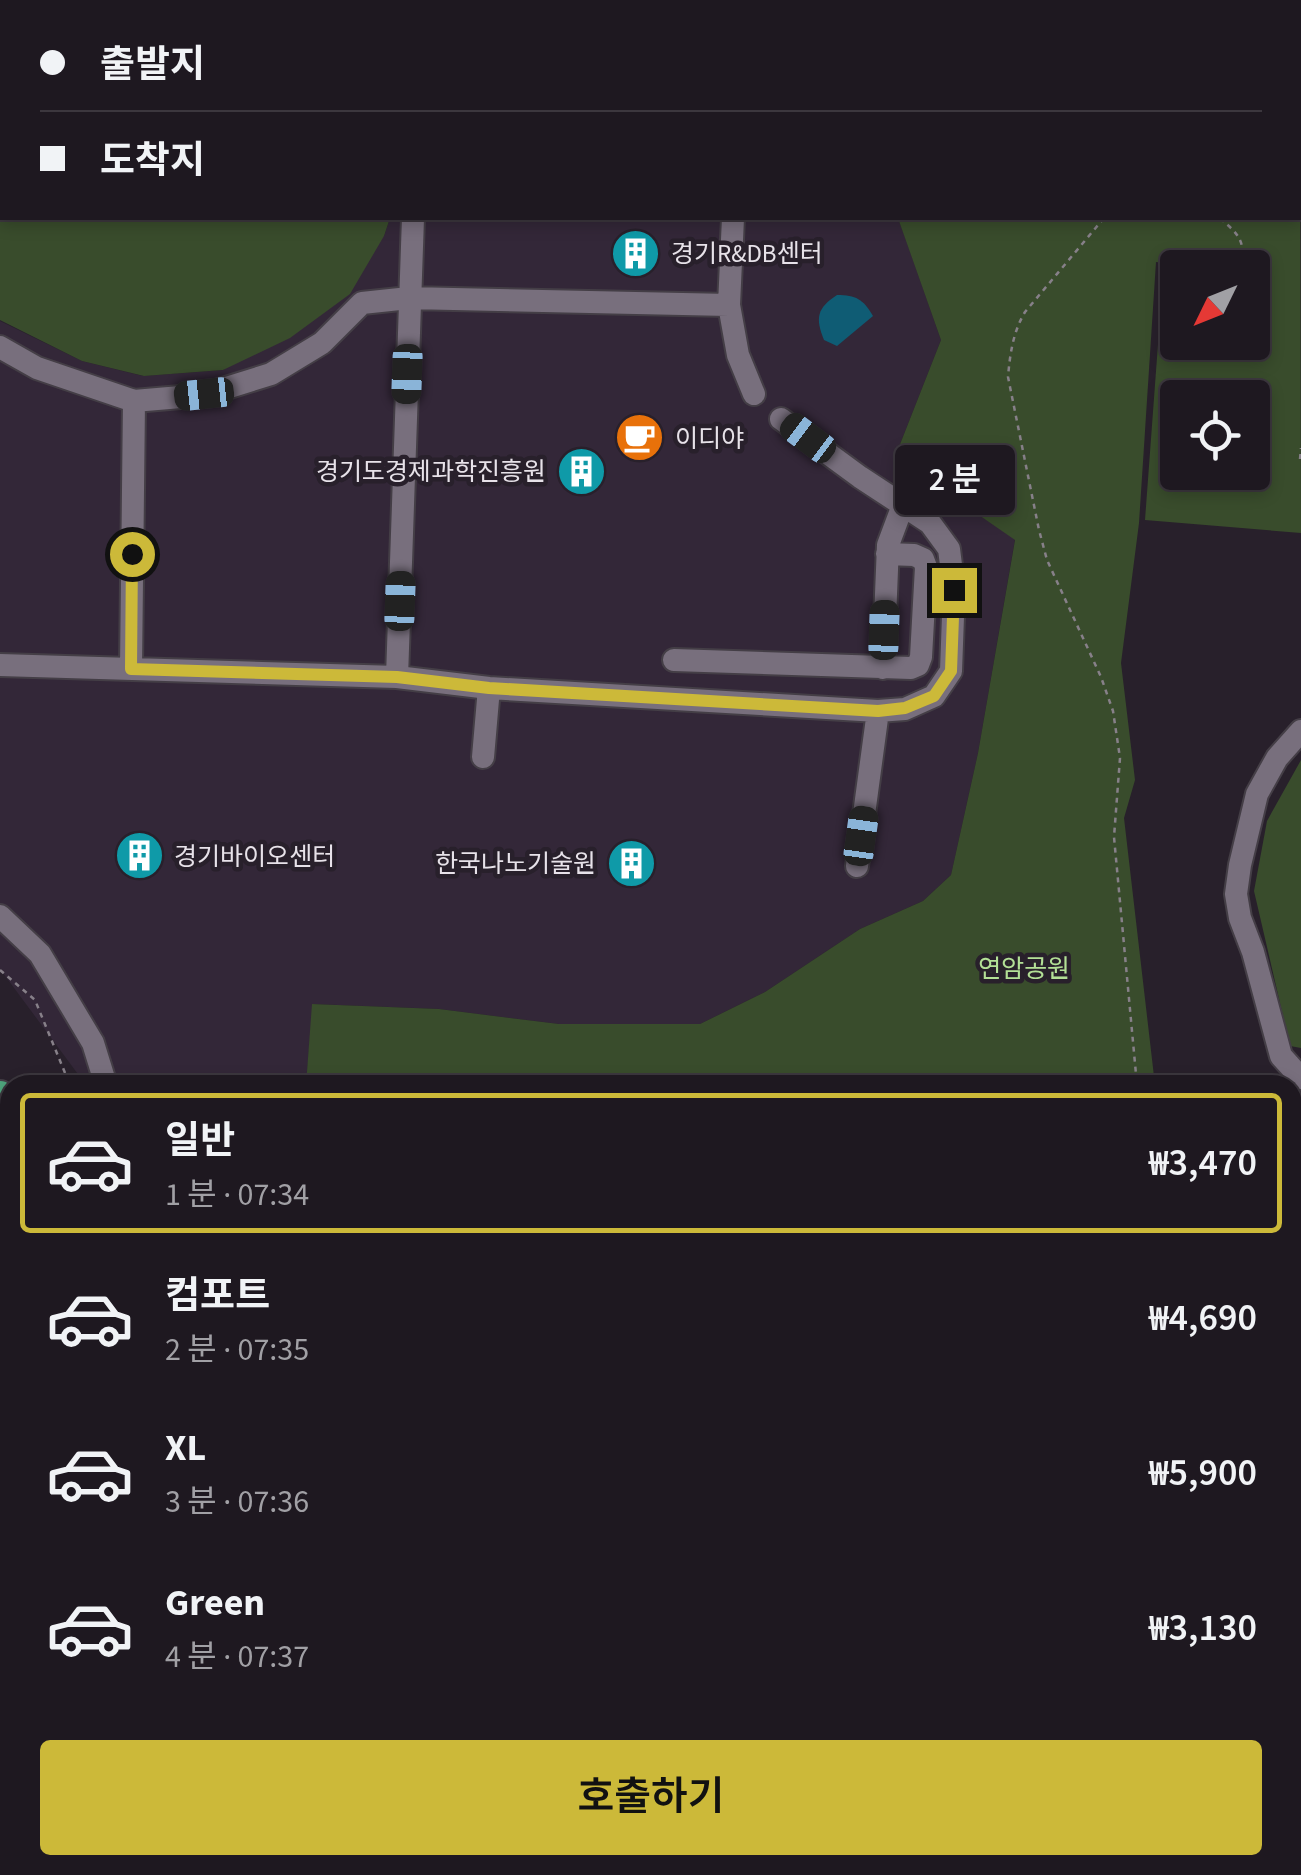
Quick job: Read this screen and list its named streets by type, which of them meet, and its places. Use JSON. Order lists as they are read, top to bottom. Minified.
{"parks":["연암공원"],"places":{"building":["경기R&DB센터","경기도경제과학진흥원","경기바이오센터","한국나노기술원"],"cafe":["이디야"]},"north":"bottom left","page":{"banner":["출발지","도착지"],"bubble":"2 분","list":[{"name":"일반","note":"1 분 · 07:34","value":"₩3,470"},{"name":"컴포트","note":"2 분 · 07:35","value":"₩4,690"},{"name":"XL","note":"3 분 · 07:36","value":"₩5,900"},{"name":"Green","note":"4 분 · 07:37","value":"₩3,130"}],"buttons":"호출하기"}}
